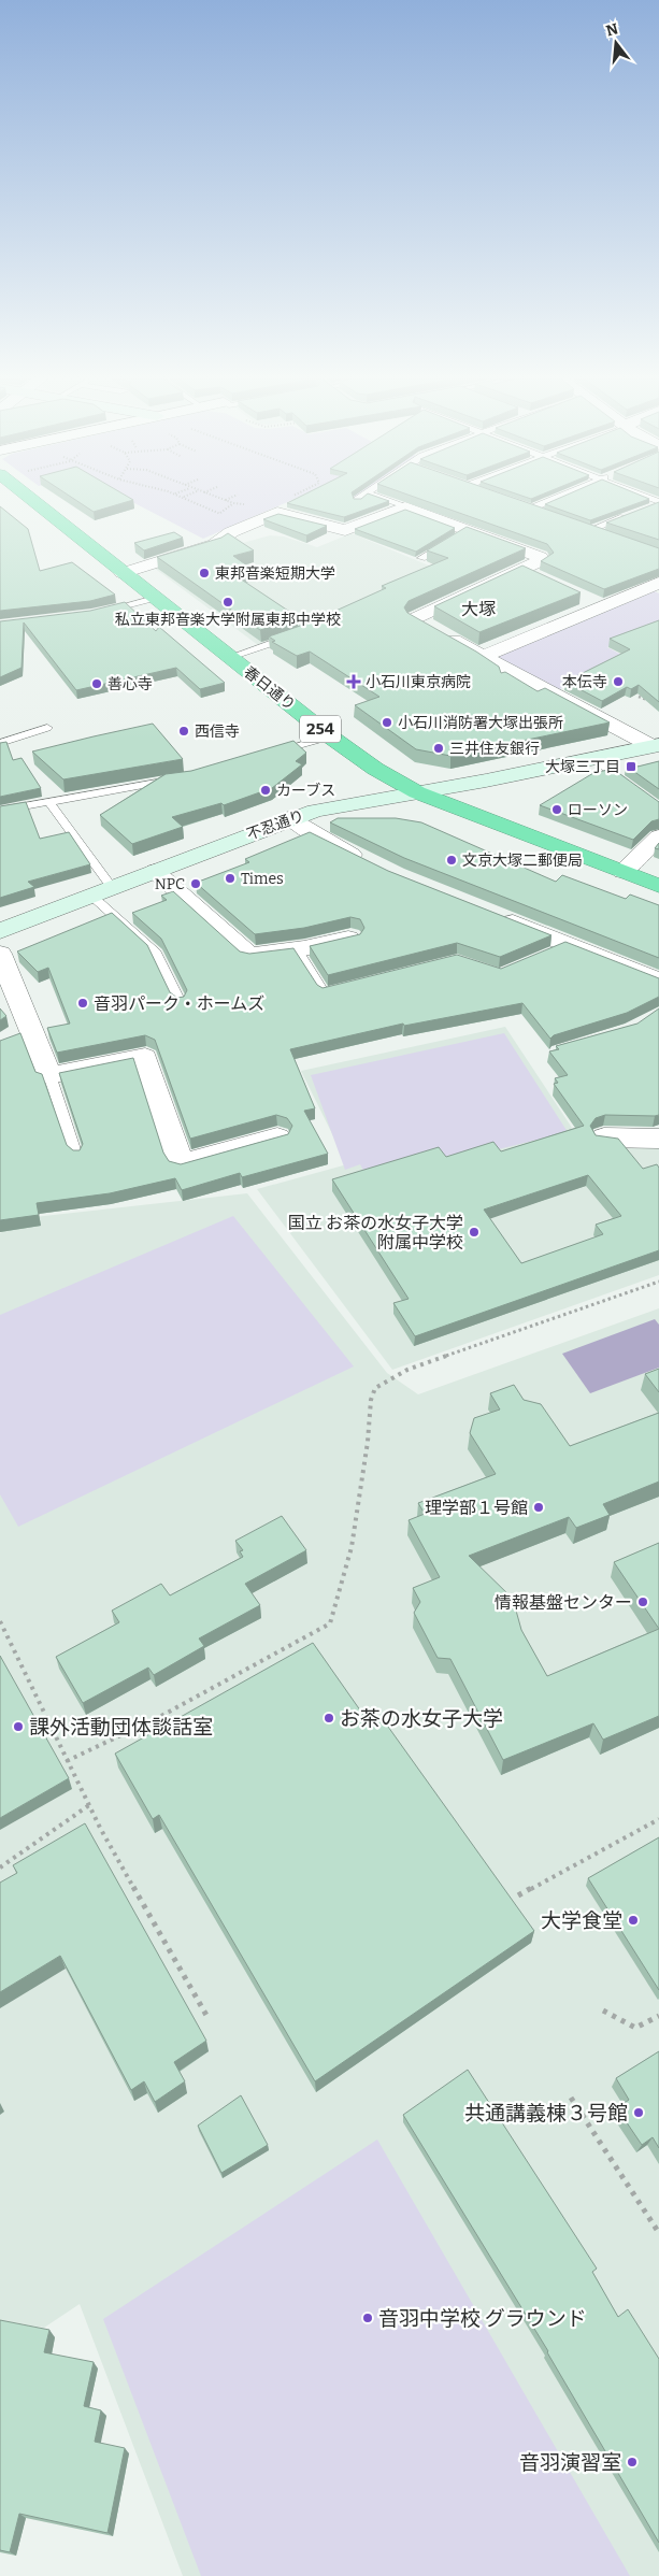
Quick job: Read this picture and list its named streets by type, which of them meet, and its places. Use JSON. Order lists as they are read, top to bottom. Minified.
{"streets":{"highway":["春日通り","254"],"main road":["不忍通り"]},"crossings":[["春日通り","不忍通り"]],"districts":["大塚"],"places":{"other":["東邦音楽短期大学","私立東邦音楽大学附属東邦中学校","本伝寺","善心寺","小石川消防署大塚出張所","西信寺","三井住友銀行","カーブス","ローソン","文京大塚二郵便局","Times","NPC","音羽パーク・ホームズ","国立 お茶の水女子大学 附属中学校","理学部１号館","情報基盤センター","お茶の水女子大学","課外活動団体談話室","大学食堂","共通講義棟３号館","音羽中学校 グラウンド","音羽演習室"],"health":["小石川東京病院"],"transit":["大塚三丁目"]},"north":"top"}
